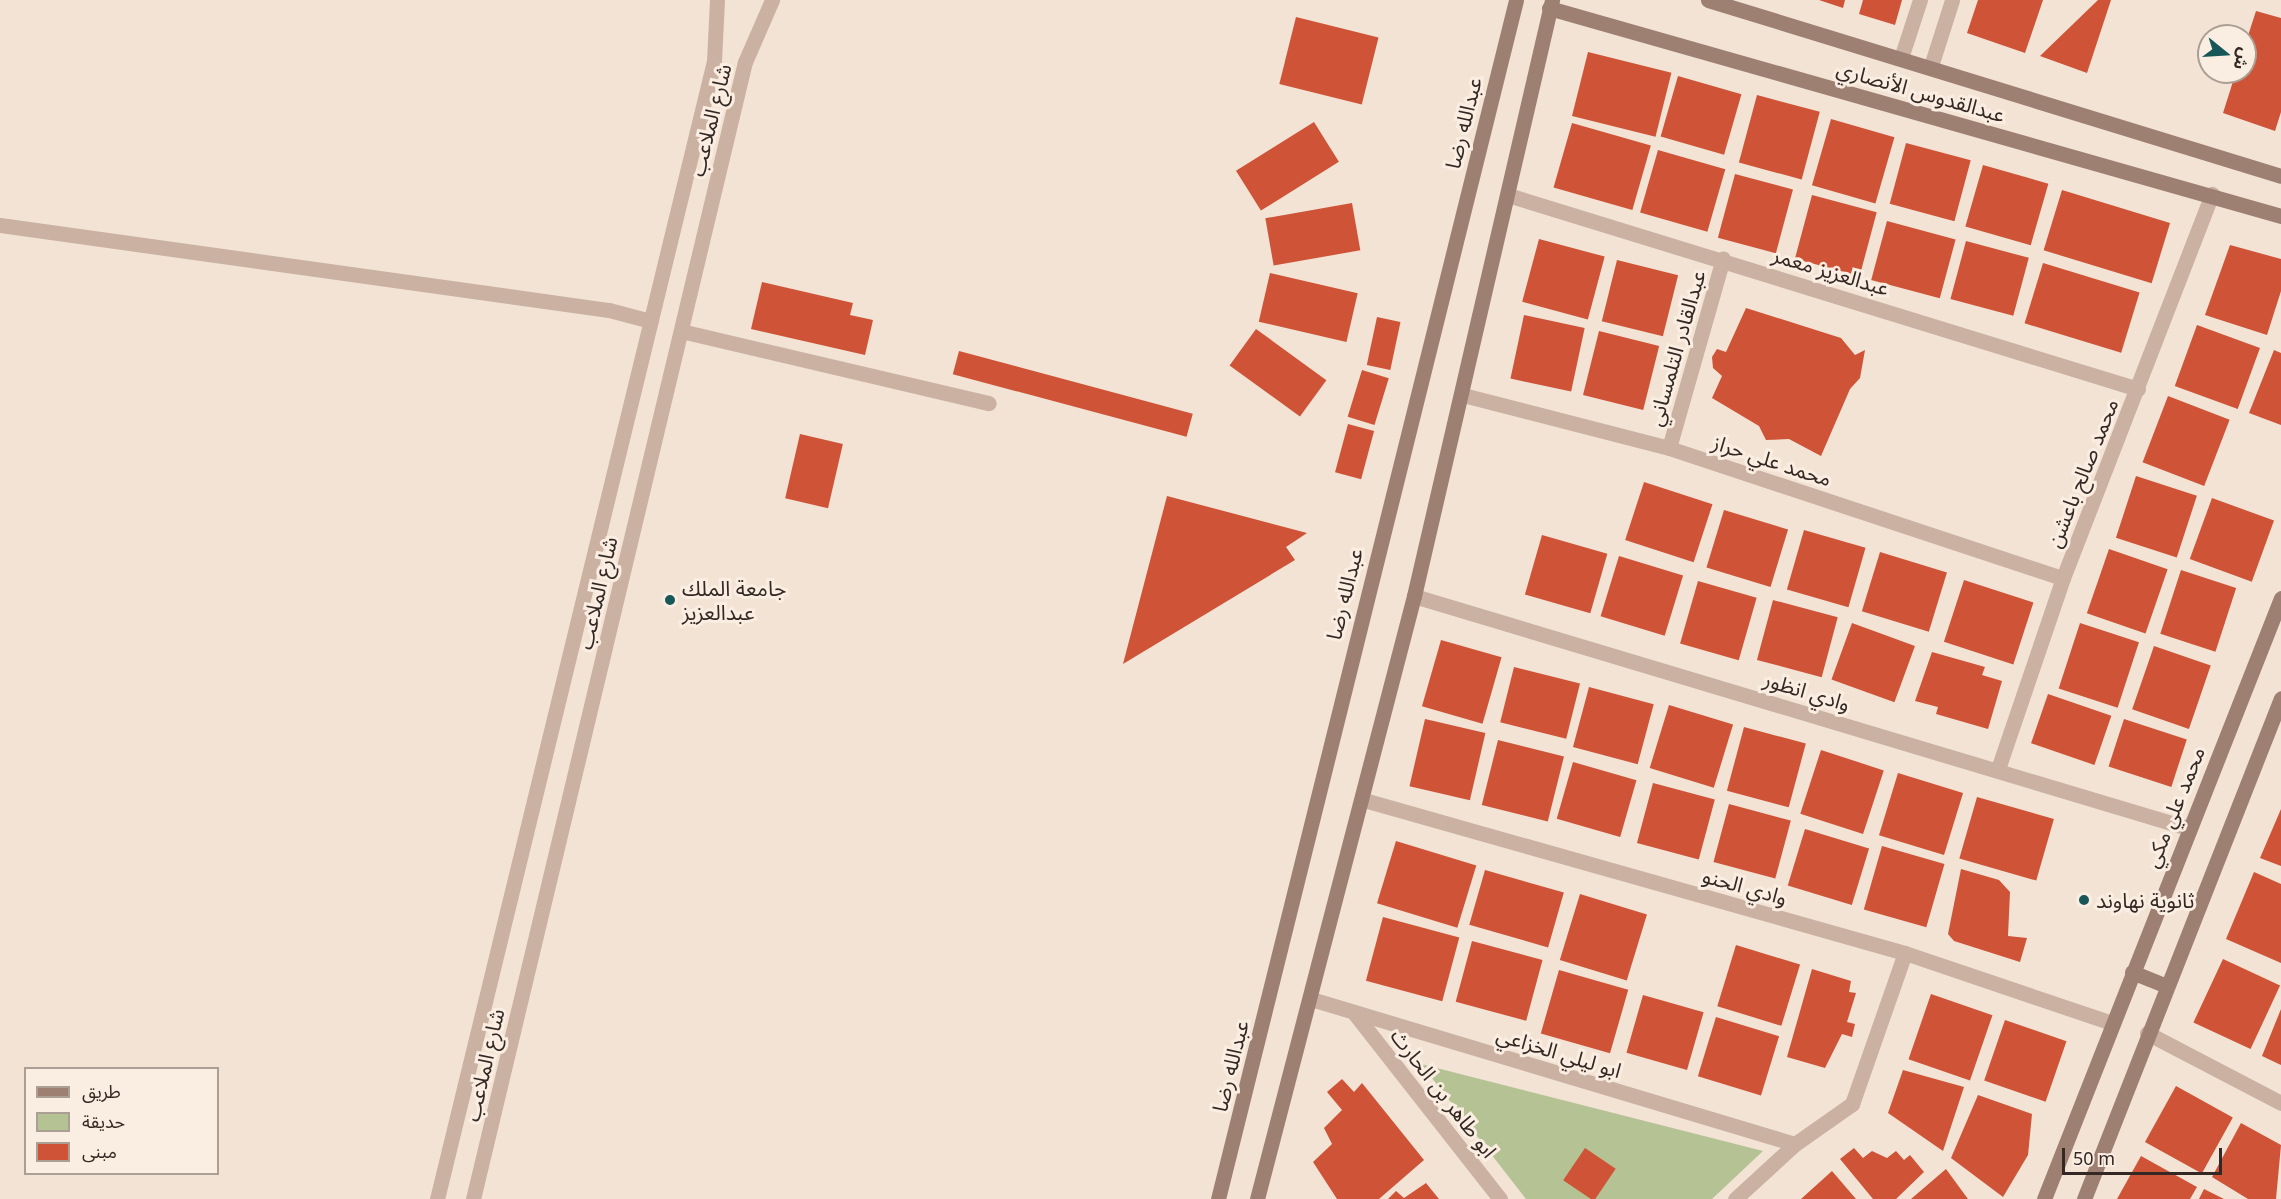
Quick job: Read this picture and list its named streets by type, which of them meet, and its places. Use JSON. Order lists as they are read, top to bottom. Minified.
{"streets":{"street":["عبدالقدوس الأنصاري","شارع الملاعب","عبدالله رضا","عبدالعزيز معمر","عبدالقادر التلمساني","محمد علي حراز","محمد صالح باعشن","وادي انظور","محمد علي مكي","وادي الحنو","ابو ليلي الخزاعي","ابو طاهر بن الحارث"]},"crossings":[["عبدالقدوس الأنصاري","محمد صالح باعشن"],["عبدالعزيز معمر","عبدالقادر التلمساني"],["عبدالعزيز معمر","محمد صالح باعشن"],["عبدالقادر التلمساني","محمد علي حراز"],["محمد علي حراز","محمد صالح باعشن"],["محمد صالح باعشن","وادي انظور"],["وادي انظور","محمد علي مكي"],["محمد علي مكي","وادي الحنو"],["ابو ليلي الخزاعي","ابو طاهر بن الحارث"]],"places":["جامعة الملك عبدالعزيز","ثانوية نهاوند"],"legend":["طريق","حديقة","مبنى"],"scale_bar":"50 m","north":"right"}
